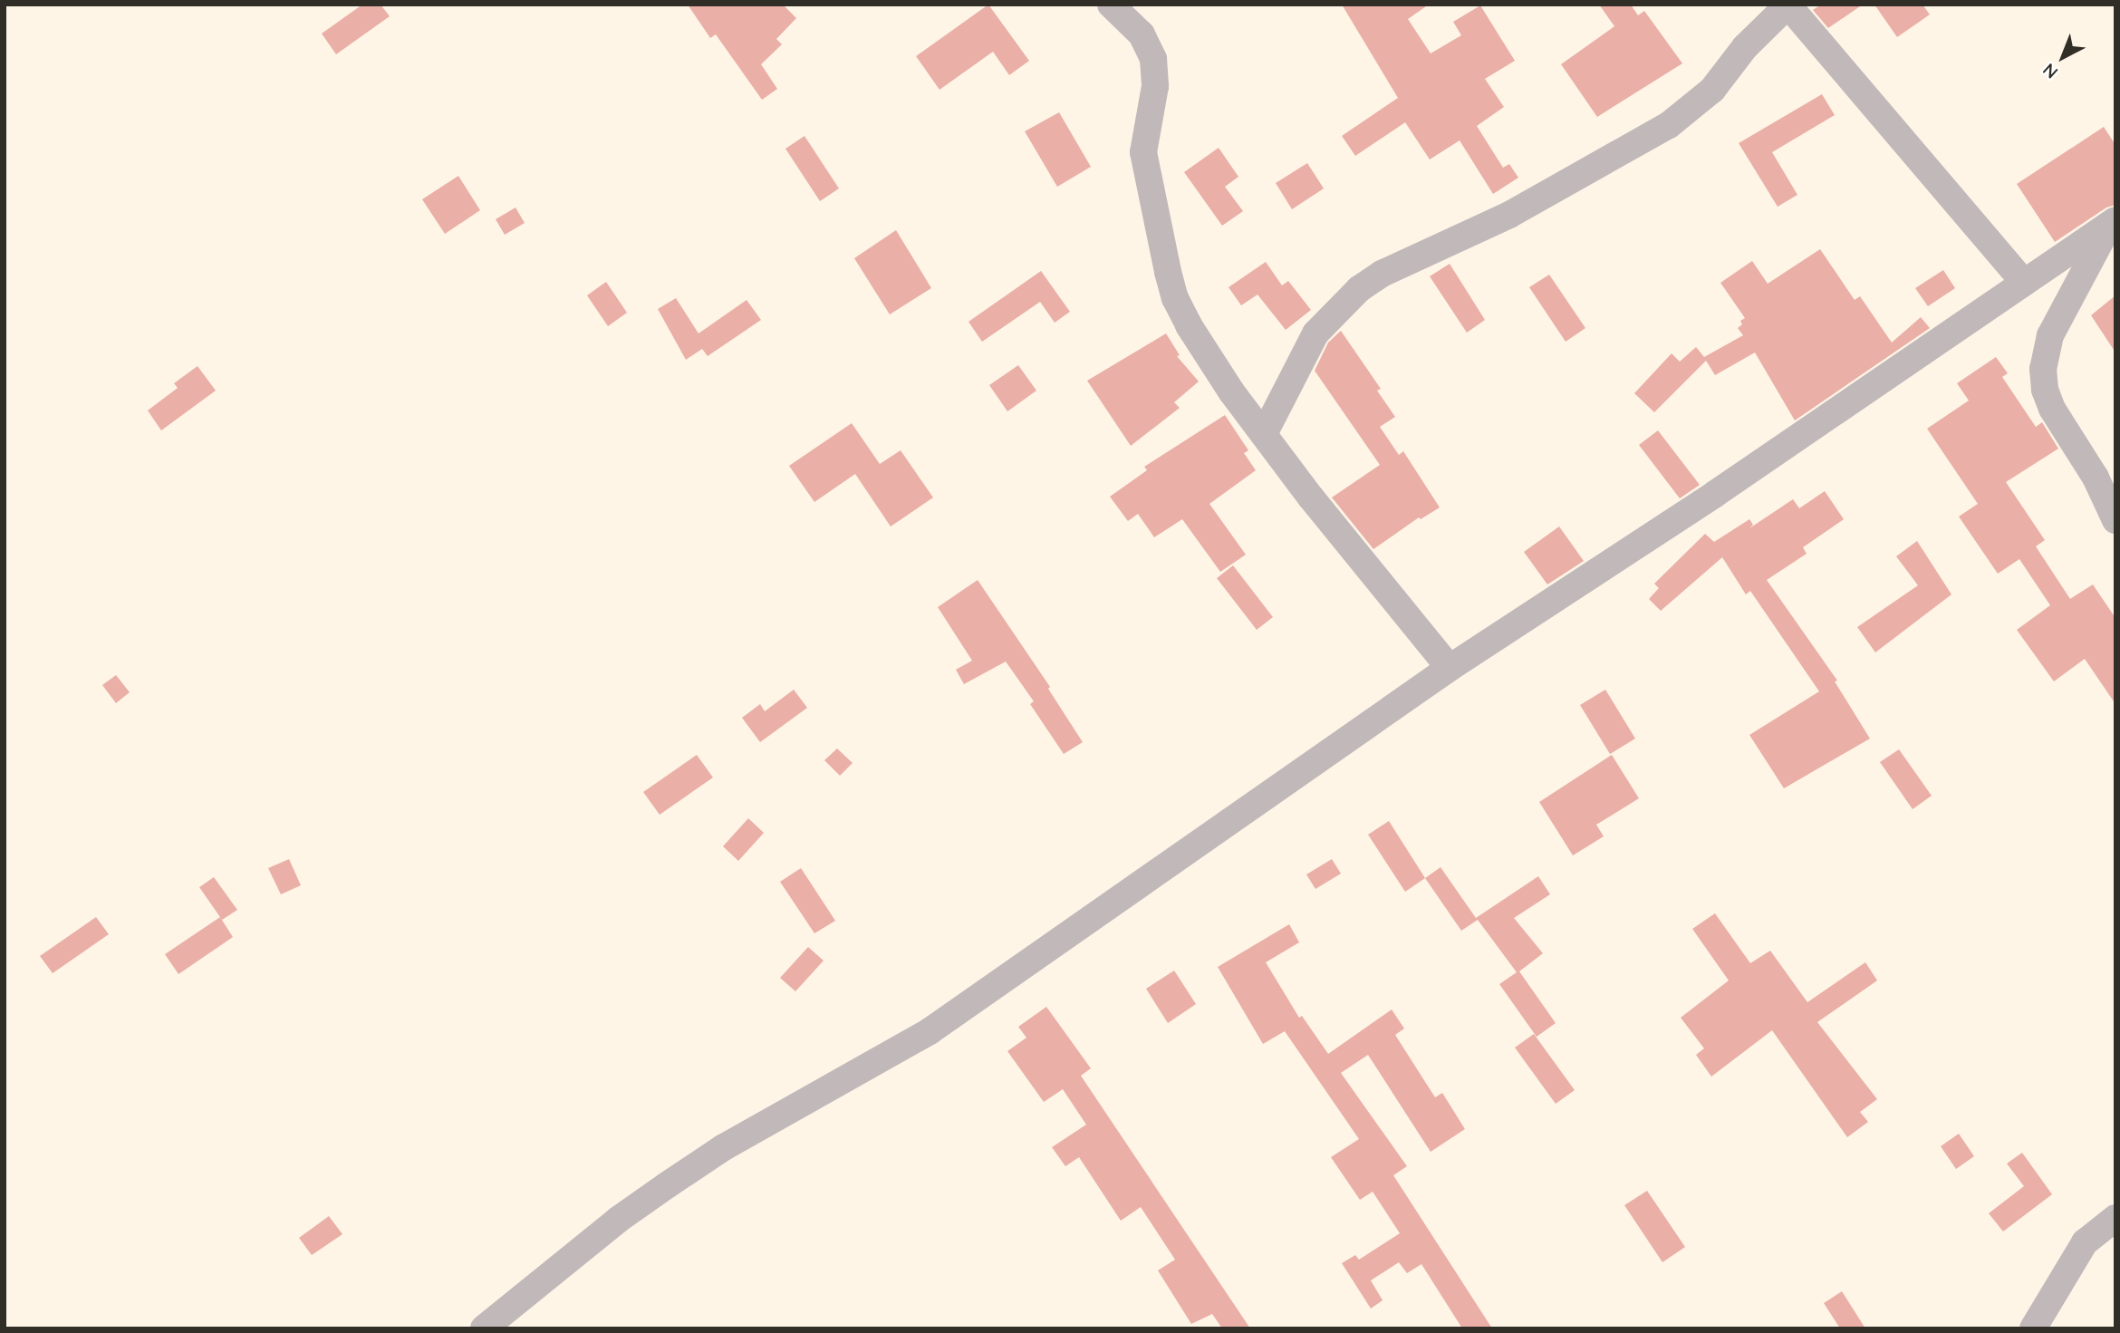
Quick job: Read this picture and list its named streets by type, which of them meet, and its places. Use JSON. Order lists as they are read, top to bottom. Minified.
{"north":"bottom left"}
